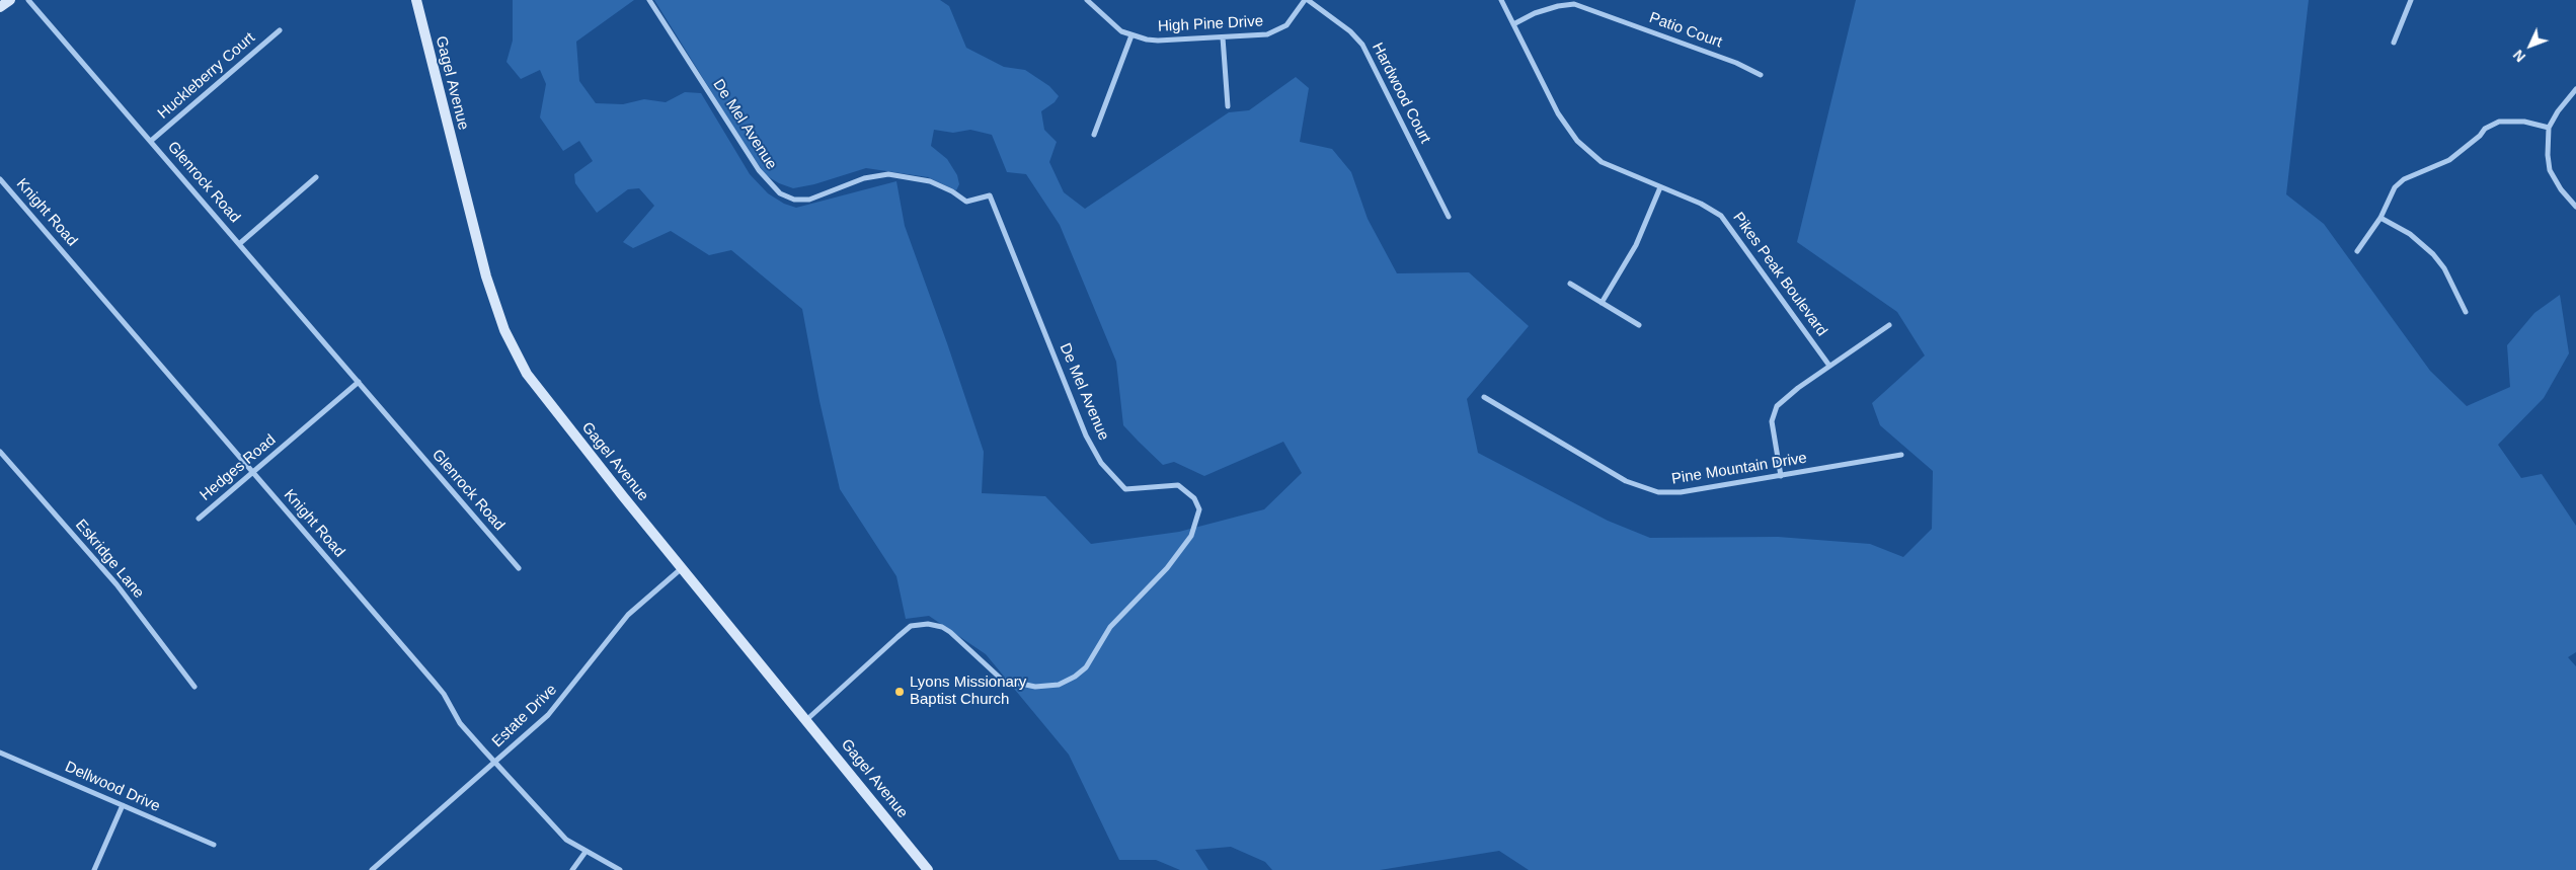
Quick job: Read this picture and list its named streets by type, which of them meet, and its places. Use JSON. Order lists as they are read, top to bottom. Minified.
{"streets":{"street":["High Pine Drive","Patio Court","Huckleberry Court","Gagel Avenue","Hardwood Court","De Mel Avenue","Glenrock Road","Knight Road","Pikes Peak Boulevard","Hedges Road","Pine Mountain Drive","Eskridge Lane","Estate Drive","Dellwood Drive"]},"crossings":[["Patio Court","Pikes Peak Boulevard"],["Huckleberry Court","Glenrock Road"],["Gagel Avenue","De Mel Avenue"],["Gagel Avenue","Estate Drive"],["Glenrock Road","Hedges Road"],["Knight Road","Hedges Road"],["Knight Road","Estate Drive"]],"places":["Lyons Missionary Baptist Church"],"north":"bottom left"}
